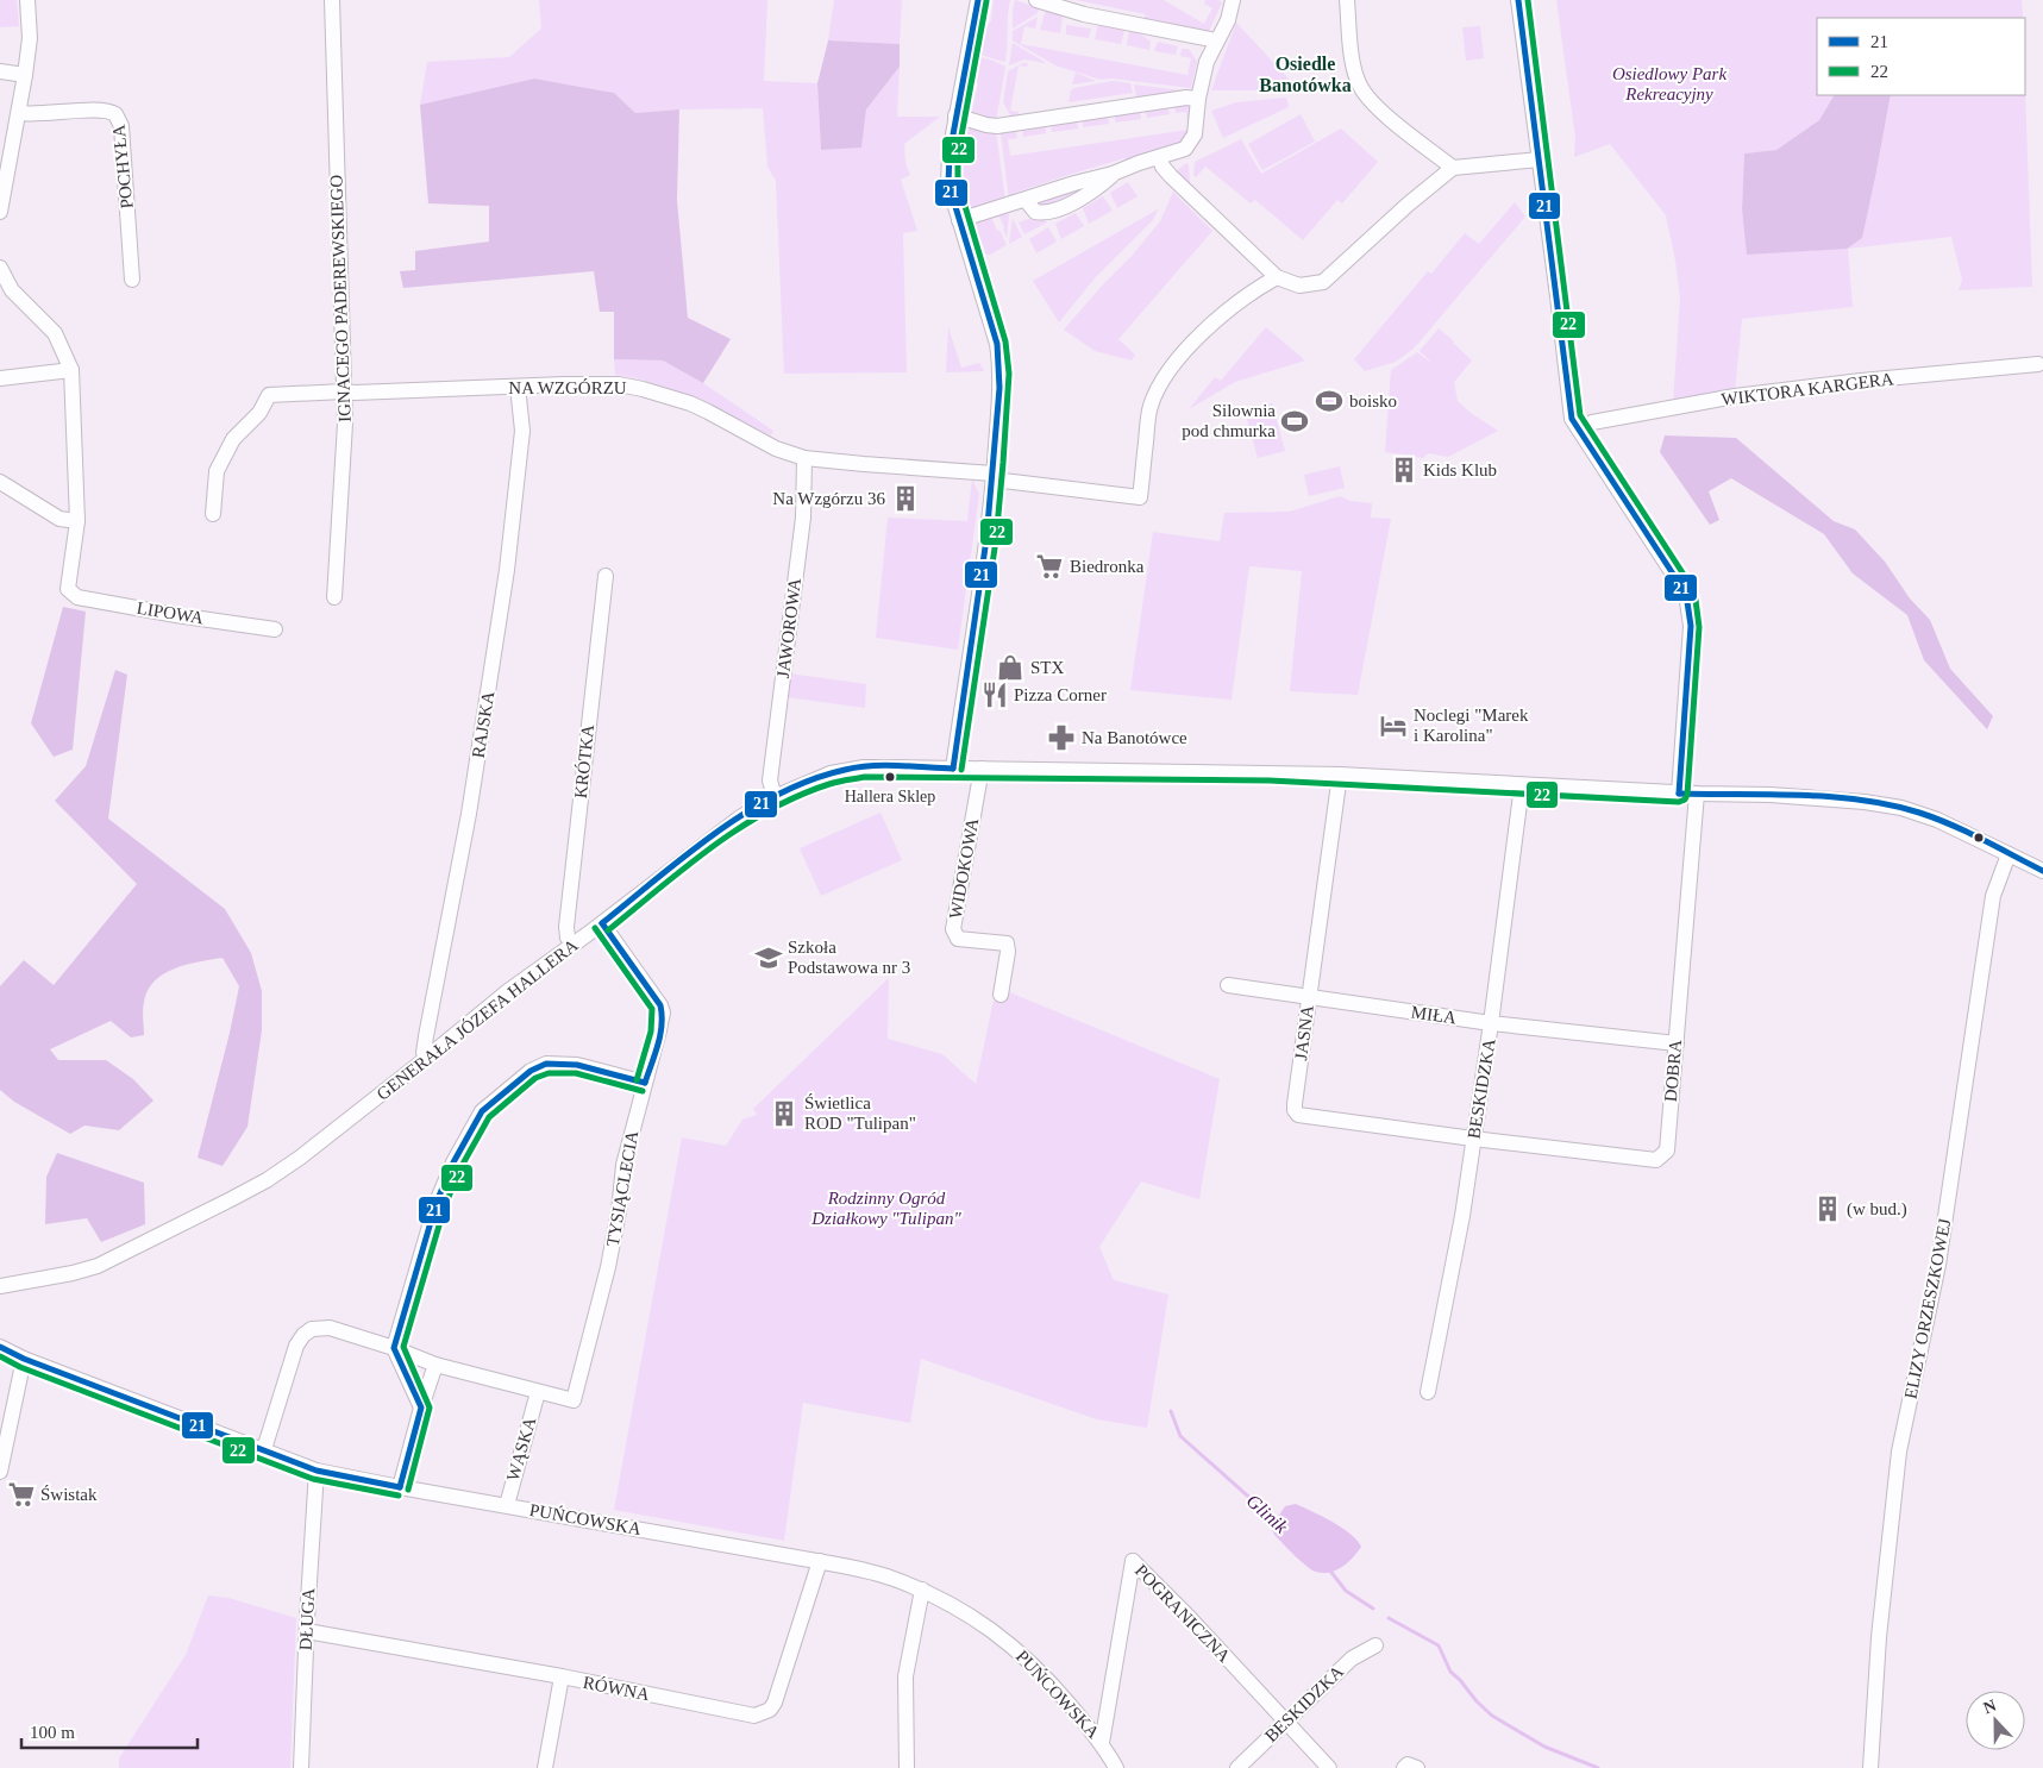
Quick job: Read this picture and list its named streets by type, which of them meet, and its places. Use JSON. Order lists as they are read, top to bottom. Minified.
{"streets":{"street":["POCHYŁA","IGNACEGO PADEREWSKIEGO","NA WZGÓRZU","WIKTORA KARGERA","LIPOWA","JAWOROWA","RAJSKA","KRÓTKA","WIDOKOWA","MIŁA","GENERAŁA JÓZEFA HALLERA","JASNA","DOBRA","BESKIDZKA","TYSIĄCLECIA","ELIZY ORZESZKOWEJ","WĄSKA","PUŃCOWSKA","POGRANICZNA","DŁUGA","RÓWNA"]},"crossings":[["IGNACEGO PADEREWSKIEGO","NA WZGÓRZU"],["NA WZGÓRZU","JAWOROWA"],["NA WZGÓRZU","RAJSKA"],["JAWOROWA","GENERAŁA JÓZEFA HALLERA"],["RAJSKA","GENERAŁA JÓZEFA HALLERA"],["KRÓTKA","GENERAŁA JÓZEFA HALLERA"],["WIDOKOWA","GENERAŁA JÓZEFA HALLERA"],["MIŁA","JASNA"],["MIŁA","DOBRA"],["MIŁA","BESKIDZKA"],["GENERAŁA JÓZEFA HALLERA","JASNA"],["GENERAŁA JÓZEFA HALLERA","DOBRA"],["GENERAŁA JÓZEFA HALLERA","BESKIDZKA"],["GENERAŁA JÓZEFA HALLERA","TYSIĄCLECIA"],["GENERAŁA JÓZEFA HALLERA","ELIZY ORZESZKOWEJ"],["JASNA","DOBRA"],["JASNA","BESKIDZKA"],["DOBRA","BESKIDZKA"],["BESKIDZKA","POGRANICZNA"],["TYSIĄCLECIA","WĄSKA"],["WĄSKA","PUŃCOWSKA"],["PUŃCOWSKA","POGRANICZNA"],["PUŃCOWSKA","DŁUGA"],["PUŃCOWSKA","RÓWNA"],["DŁUGA","RÓWNA"]],"districts":["Osiedle Banotówka"],"water":["Glinik"],"parks":["Osiedlowy Park Rekreacyjny","Rodzinny Ogród Działkowy \"Tulipan\""],"places":{"sports":["boisko","Silownia pod chmurka"],"building":["Kids Klub","Na Wzgórzu 36","Świetlica ROD \"Tulipan\"","(w bud.)"],"supermarket":["Biedronka","Świstak"],"shop":["STX"],"restaurant":["Pizza Corner"],"hotel":["Noclegi \"Marek i Karolina\""],"pharmacy":["Na Banotówce"],"other":["Hallera Sklep"],"school or university":["Szkoła Podstawowa nr 3"]},"lines":["transit line 21","transit line 22"],"legend":["21","22"],"scale_bar":"100 m","north":"top"}
